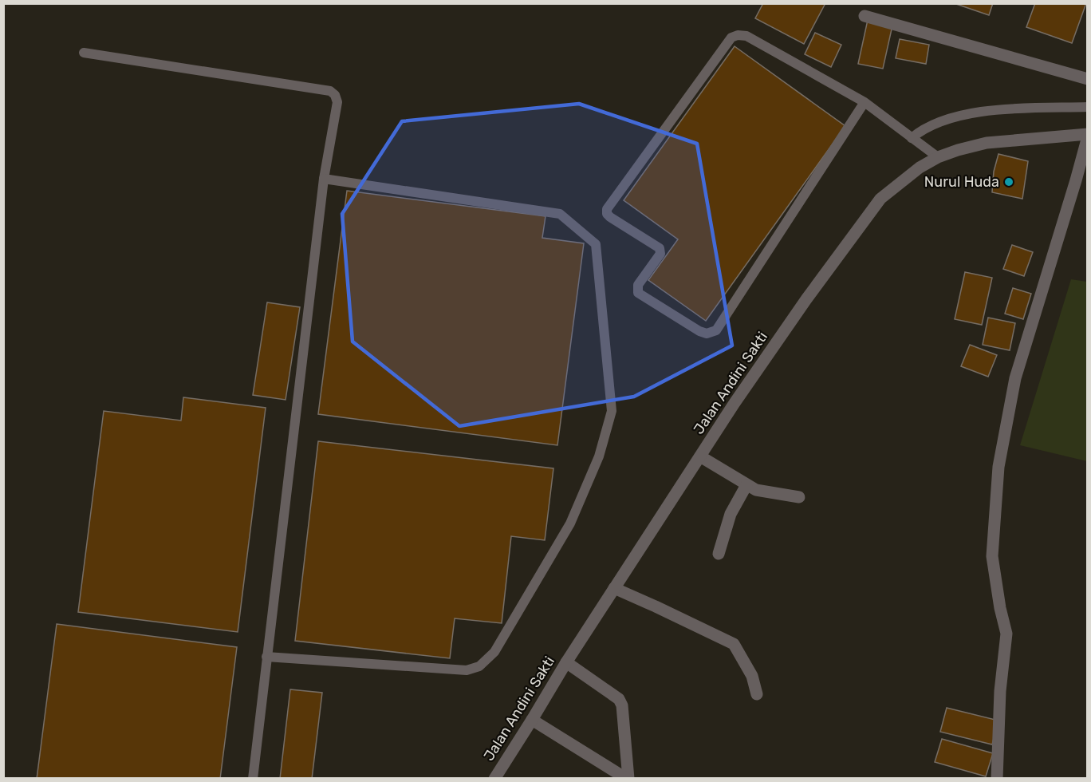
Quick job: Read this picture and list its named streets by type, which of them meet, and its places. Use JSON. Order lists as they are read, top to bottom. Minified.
{"streets":{"street":["Jalan Andini Sakti"]},"places":["Nurul Huda"]}
